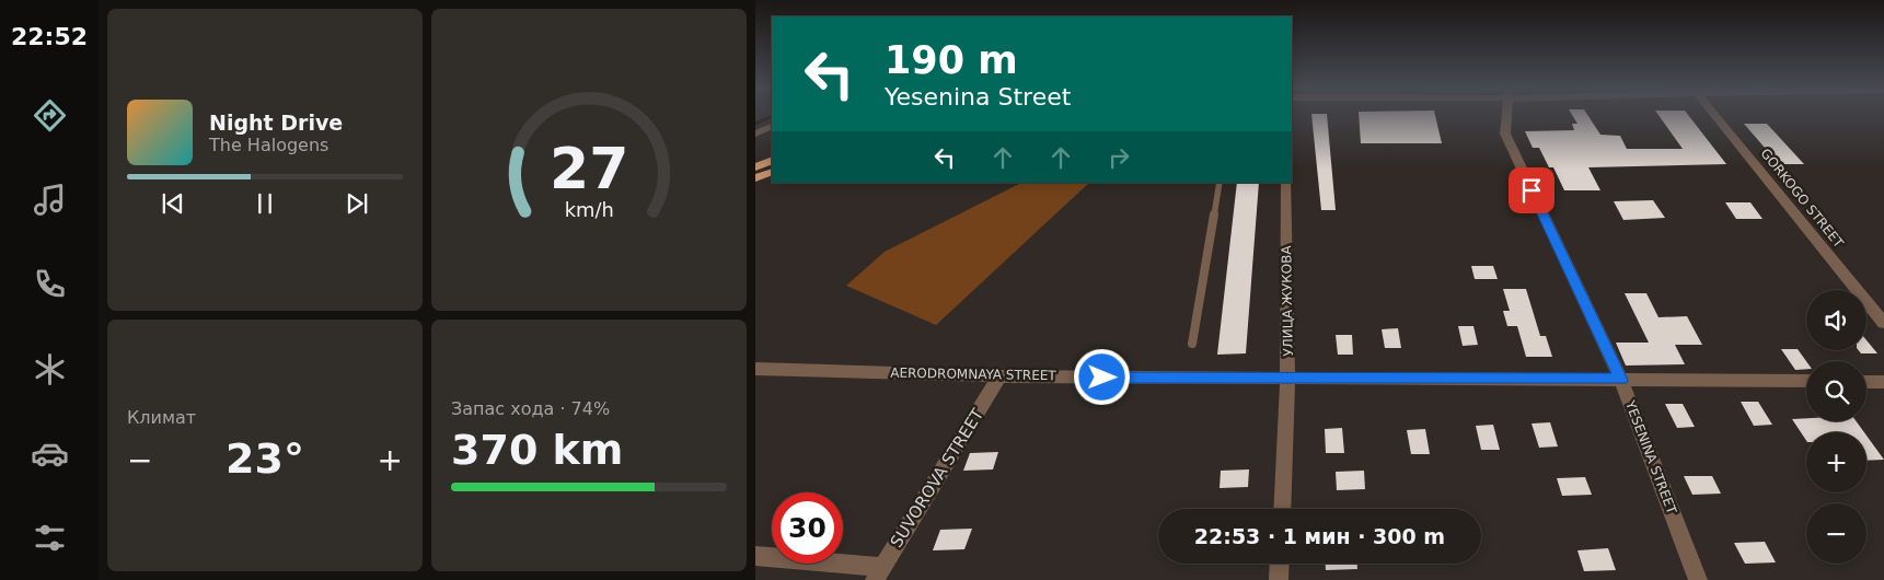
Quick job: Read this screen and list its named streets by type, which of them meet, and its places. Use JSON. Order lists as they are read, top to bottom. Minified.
{"streets":{"street":["GORKOGO STREET","УЛИЦА ЖУКОВА","AERODROMNAYA STREET","YESENINA STREET","SUVOROVA STREET"]},"crossings":[["УЛИЦА ЖУКОВА","AERODROMNAYA STREET"],["AERODROMNAYA STREET","YESENINA STREET"],["AERODROMNAYA STREET","SUVOROVA STREET"]],"page":{"tabs":"22:52","turn":["190 m","Yesenina Street"],"song":["Night Drive","The Halogens"],"map_buttons":["+","−"],"tile":["Климат",["Запас хода · 74%","370 km"]],"heat":["−","23°","+"],"limit":"30","trip":"22:53 · 1 мин · 300 m","gauge":["27","km/h"]}}
